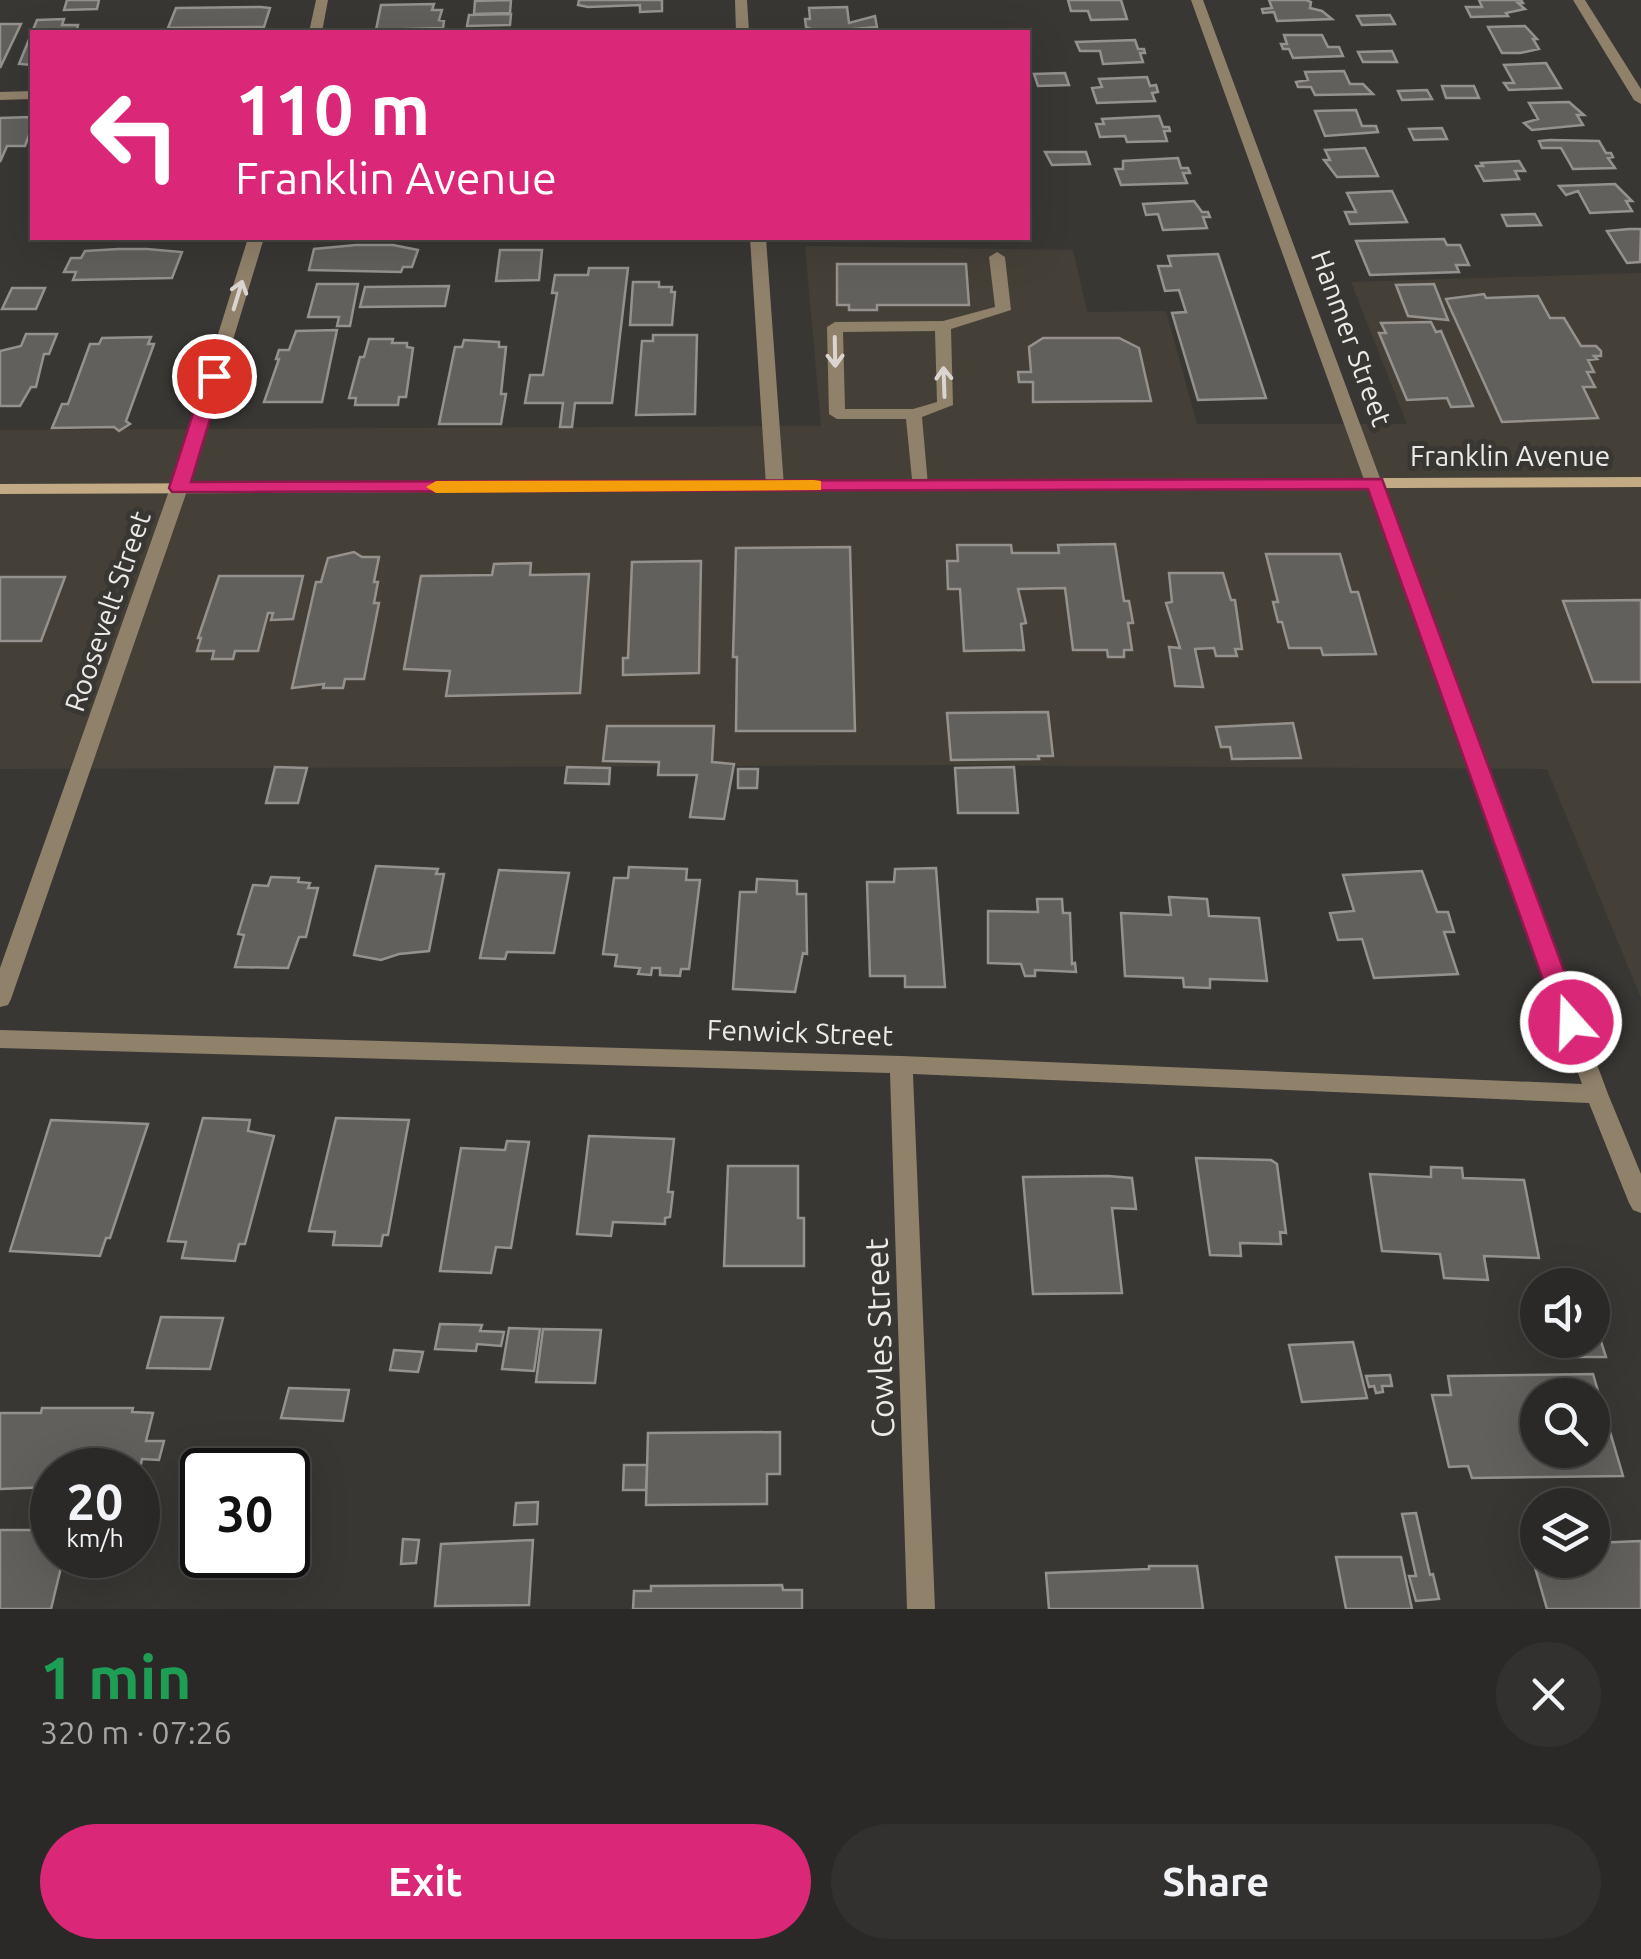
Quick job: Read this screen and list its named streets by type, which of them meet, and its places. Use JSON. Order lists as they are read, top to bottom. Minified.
{"streets":{"main road":["Franklin Avenue"],"street":["Hanmer Street","Roosevelt Street","Fenwick Street","Cowles Street"]},"crossings":[["Hanmer Street","Franklin Avenue"],["Hanmer Street","Fenwick Street"],["Franklin Avenue","Roosevelt Street"],["Fenwick Street","Cowles Street"]],"page":{"turn":["110 m","Franklin Avenue"],"speed":"20 km/h","limit":"30","heading":["1 min","320 m · 07:26"],"buttons":["Exit","Share"]}}
